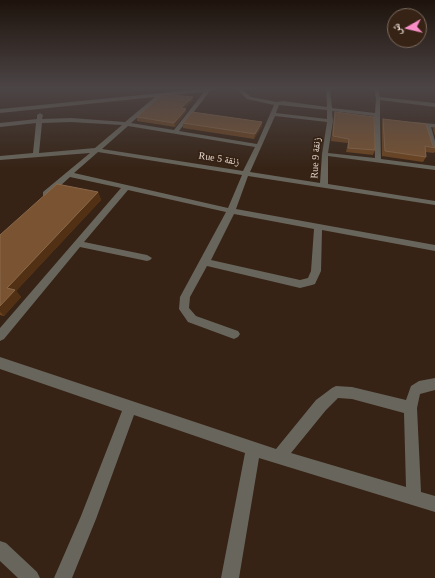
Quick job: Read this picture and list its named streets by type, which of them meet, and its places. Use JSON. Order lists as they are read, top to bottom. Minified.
{"streets":{"street":["Rue 9 زنقة","Rue 5 زنقة"]},"crossings":[["Rue 9 زنقة","Rue 5 زنقة"]],"north":"left"}
